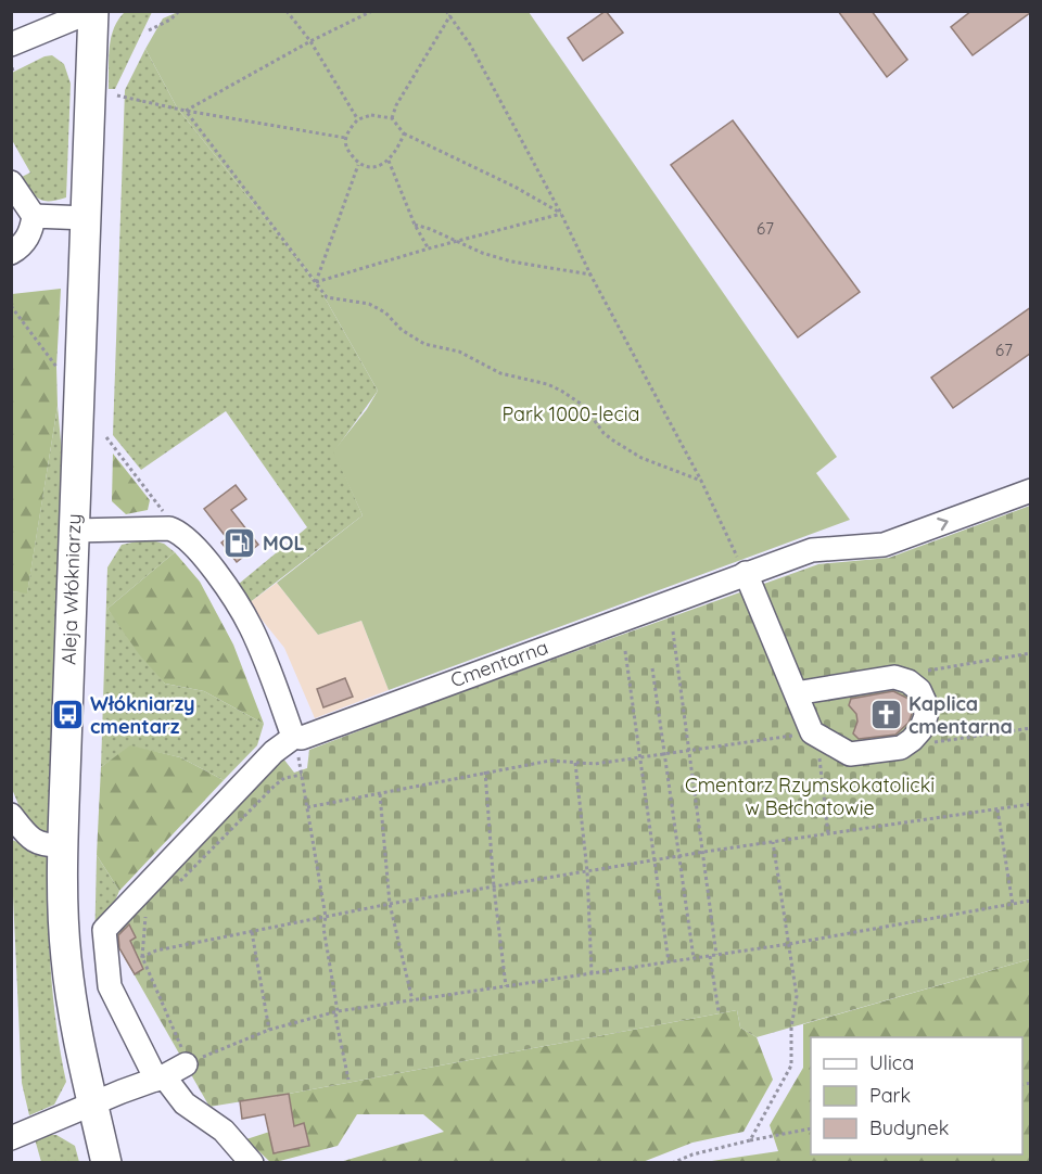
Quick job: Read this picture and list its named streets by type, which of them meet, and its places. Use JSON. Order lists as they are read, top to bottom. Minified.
{"streets":{"main road":["Aleja Włókniarzy"],"street":["Cmentarna"]},"parks":["Park 1000-lecia","Cmentarz Rzymskokatolicki w Bełchatowie"],"places":{"fuel station":["MOL"],"bus stop":["Włókniarzy cmentarz"],"church":["Kaplica cmentarna"]},"house_numbers":["67","67"],"legend":["Ulica","Park","Budynek"]}
